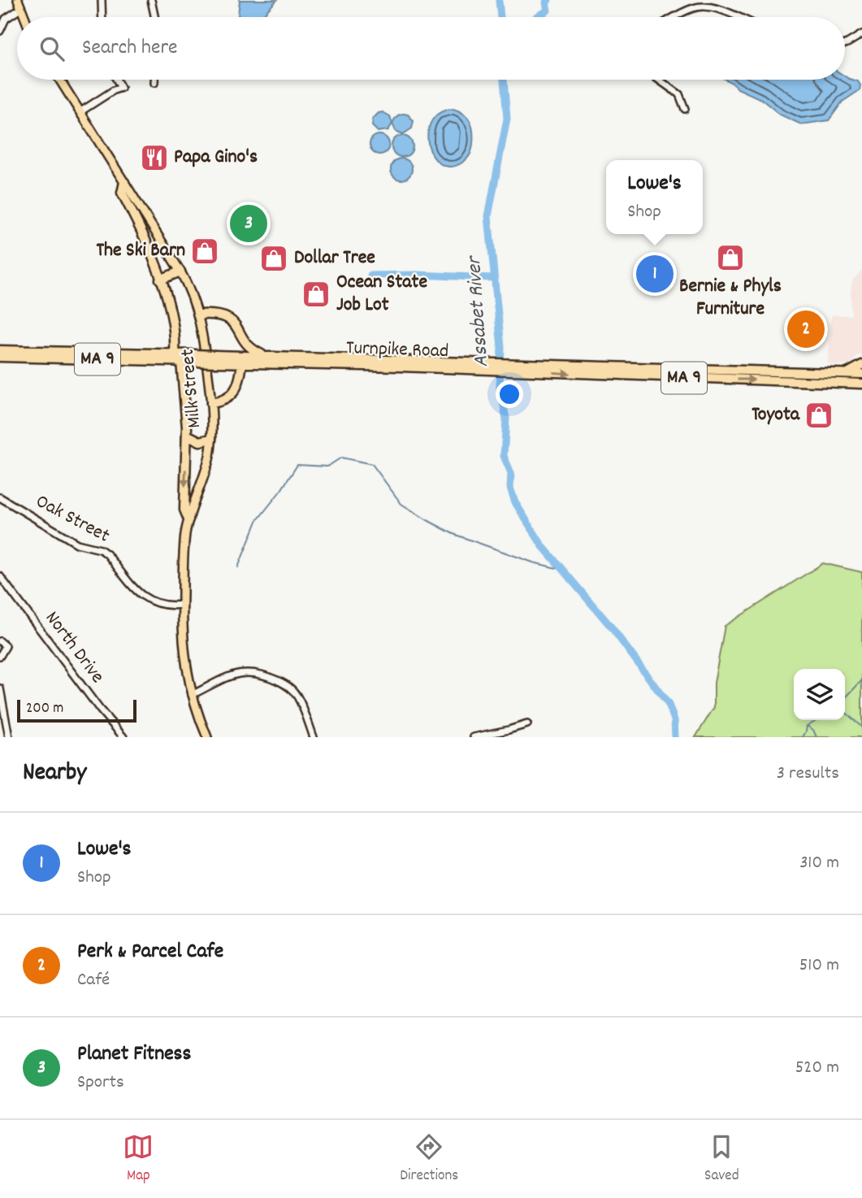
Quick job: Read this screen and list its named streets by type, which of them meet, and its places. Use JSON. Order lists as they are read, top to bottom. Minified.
{"streets":{"highway":["Turnpike Road","MA 9"],"main road":["Milk Street"],"street":["Oak Street","North Drive"]},"crossings":[["Milk Street","Oak Street"]],"water":["Assabet River"],"places":{"restaurant":["Papa Gino's"],"shop":["The Ski Barn","Bernie & Phyls Furniture","Dollar Tree","Ocean State Job Lot","Toyota"]},"scale_bar":"200 m","page":{"search":"Search here","popup":["Lowe's","Shop"],"pins":["3","1","2"],"scale":"200 m","heading":["Nearby","3 results"],"list":[{"mark":"1","name":"Lowe's","note":"Shop","value":"310 m"},{"mark":"2","name":"Perk & Parcel Cafe","note":"Café","value":"510 m"},{"mark":"3","name":"Planet Fitness","note":"Sports","value":"520 m"}],"nav":["Map","Directions","Saved"]}}
